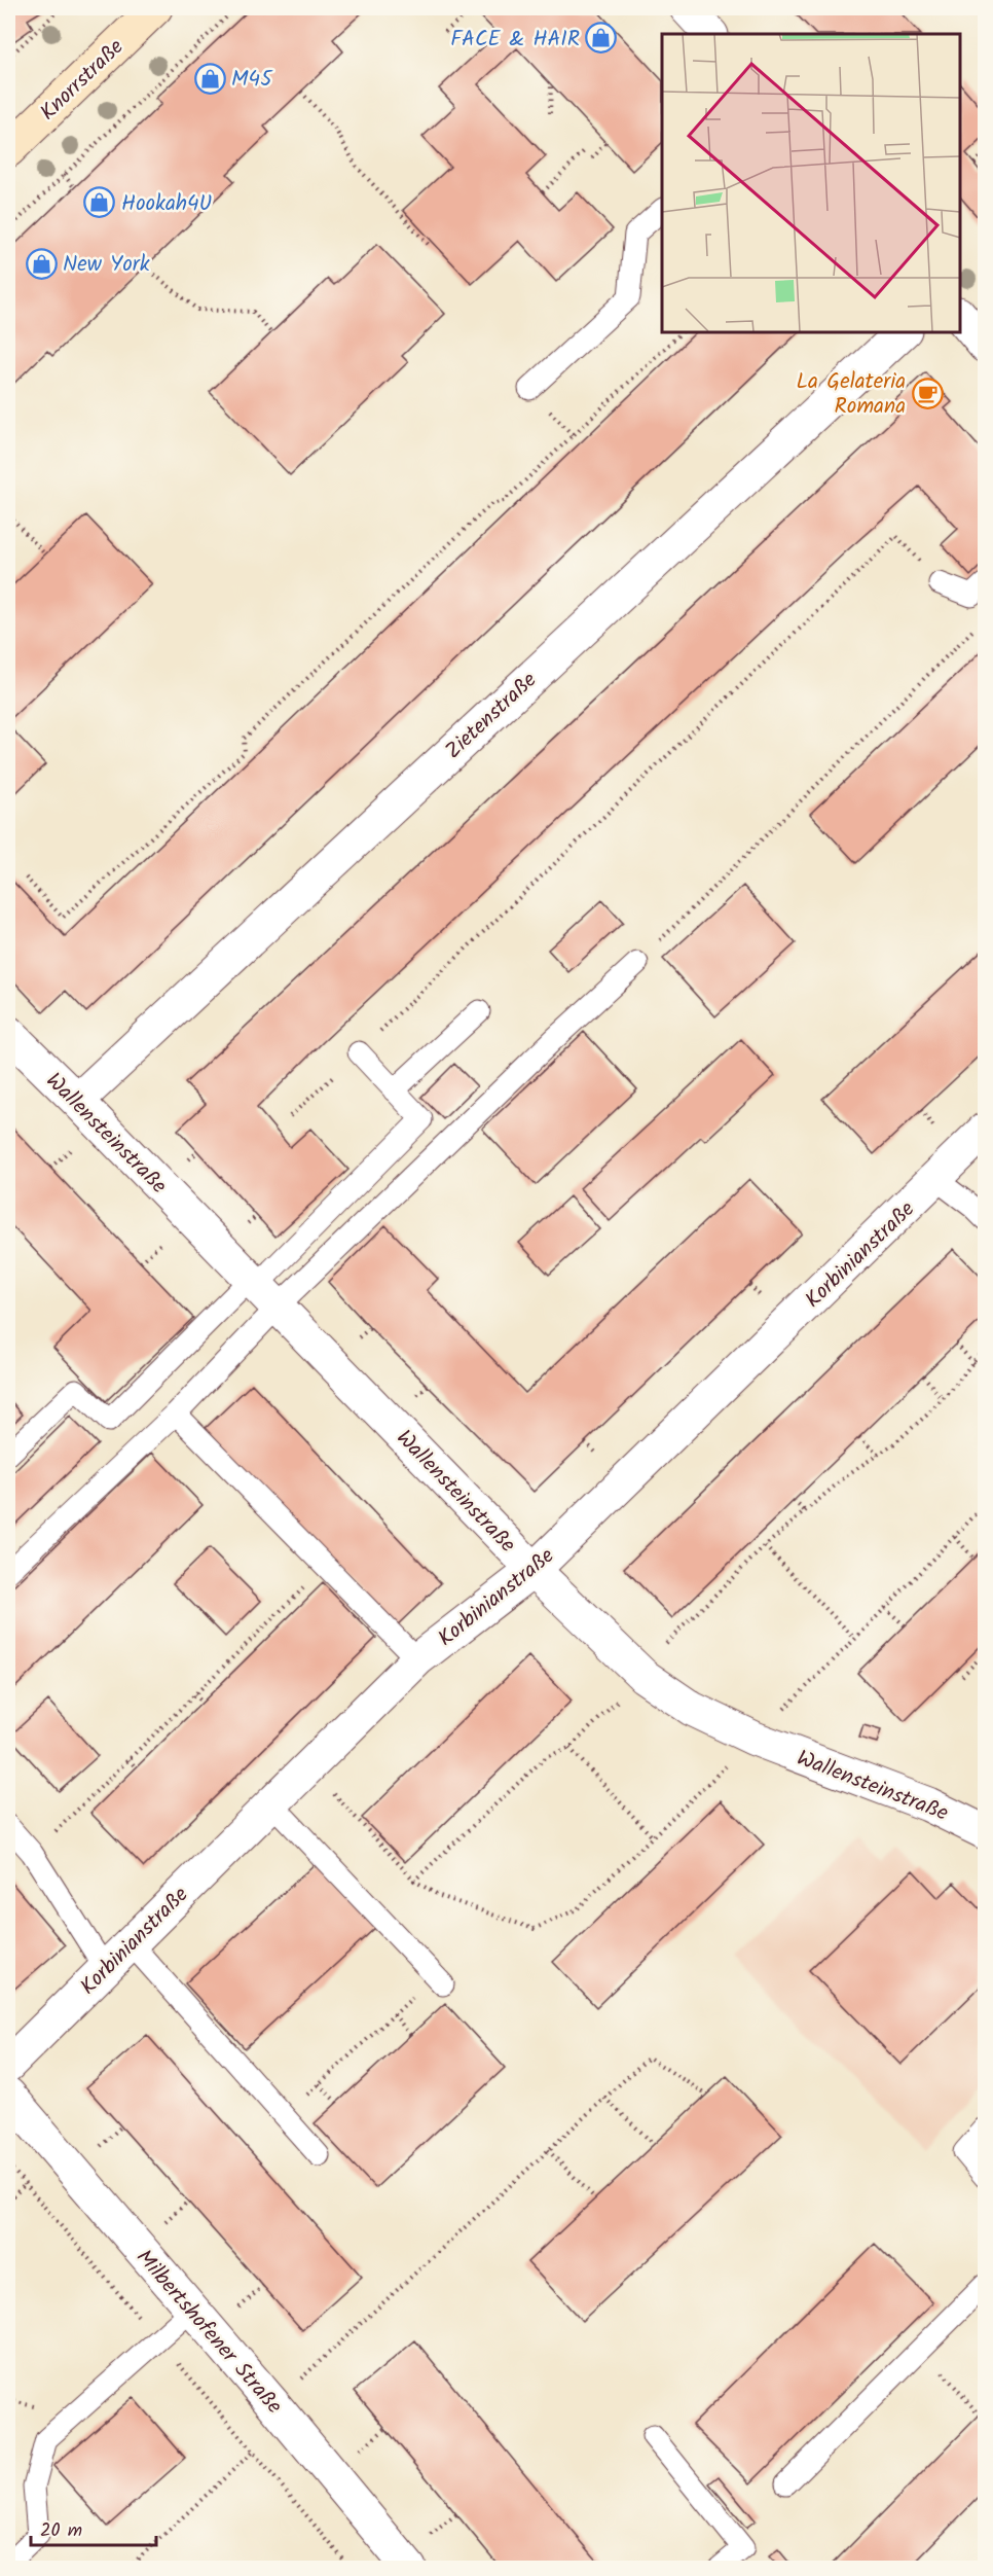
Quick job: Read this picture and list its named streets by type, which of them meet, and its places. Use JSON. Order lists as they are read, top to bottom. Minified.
{"streets":{"street":["Knorrstraße","Zietenstraße","Wallensteinstraße","Korbinianstraße","Milbertshofener Straße"]},"crossings":[["Zietenstraße","Wallensteinstraße"],["Wallensteinstraße","Korbinianstraße"]],"places":{"shop":["FACE & HAIR","M45","Hookah4U","New York"],"cafe":["La Gelateria Romana"]},"scale_bar":"20 m"}
